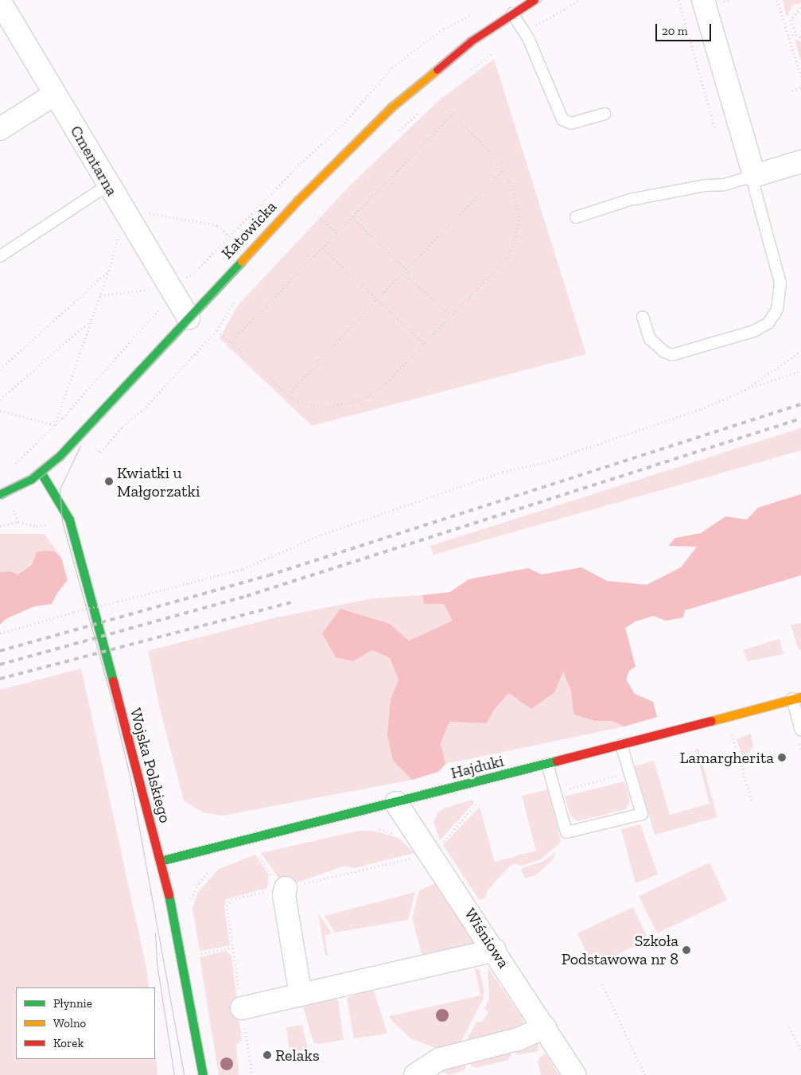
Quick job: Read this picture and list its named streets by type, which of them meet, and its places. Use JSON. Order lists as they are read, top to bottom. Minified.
{"streets":{"street":["Cmentarna","Katowicka","Wojska Polskiego","Hajduki","Wiśniowa"]},"crossings":[["Cmentarna","Katowicka"],["Katowicka","Wojska Polskiego"],["Wojska Polskiego","Hajduki"],["Hajduki","Wiśniowa"]],"places":["Kwiatki u Małgorzatki","Lamargherita","Szkoła Podstawowa nr 8","Relaks"],"legend":["Płynnie","Wolno","Korek"],"scale_bar":"20 m"}
